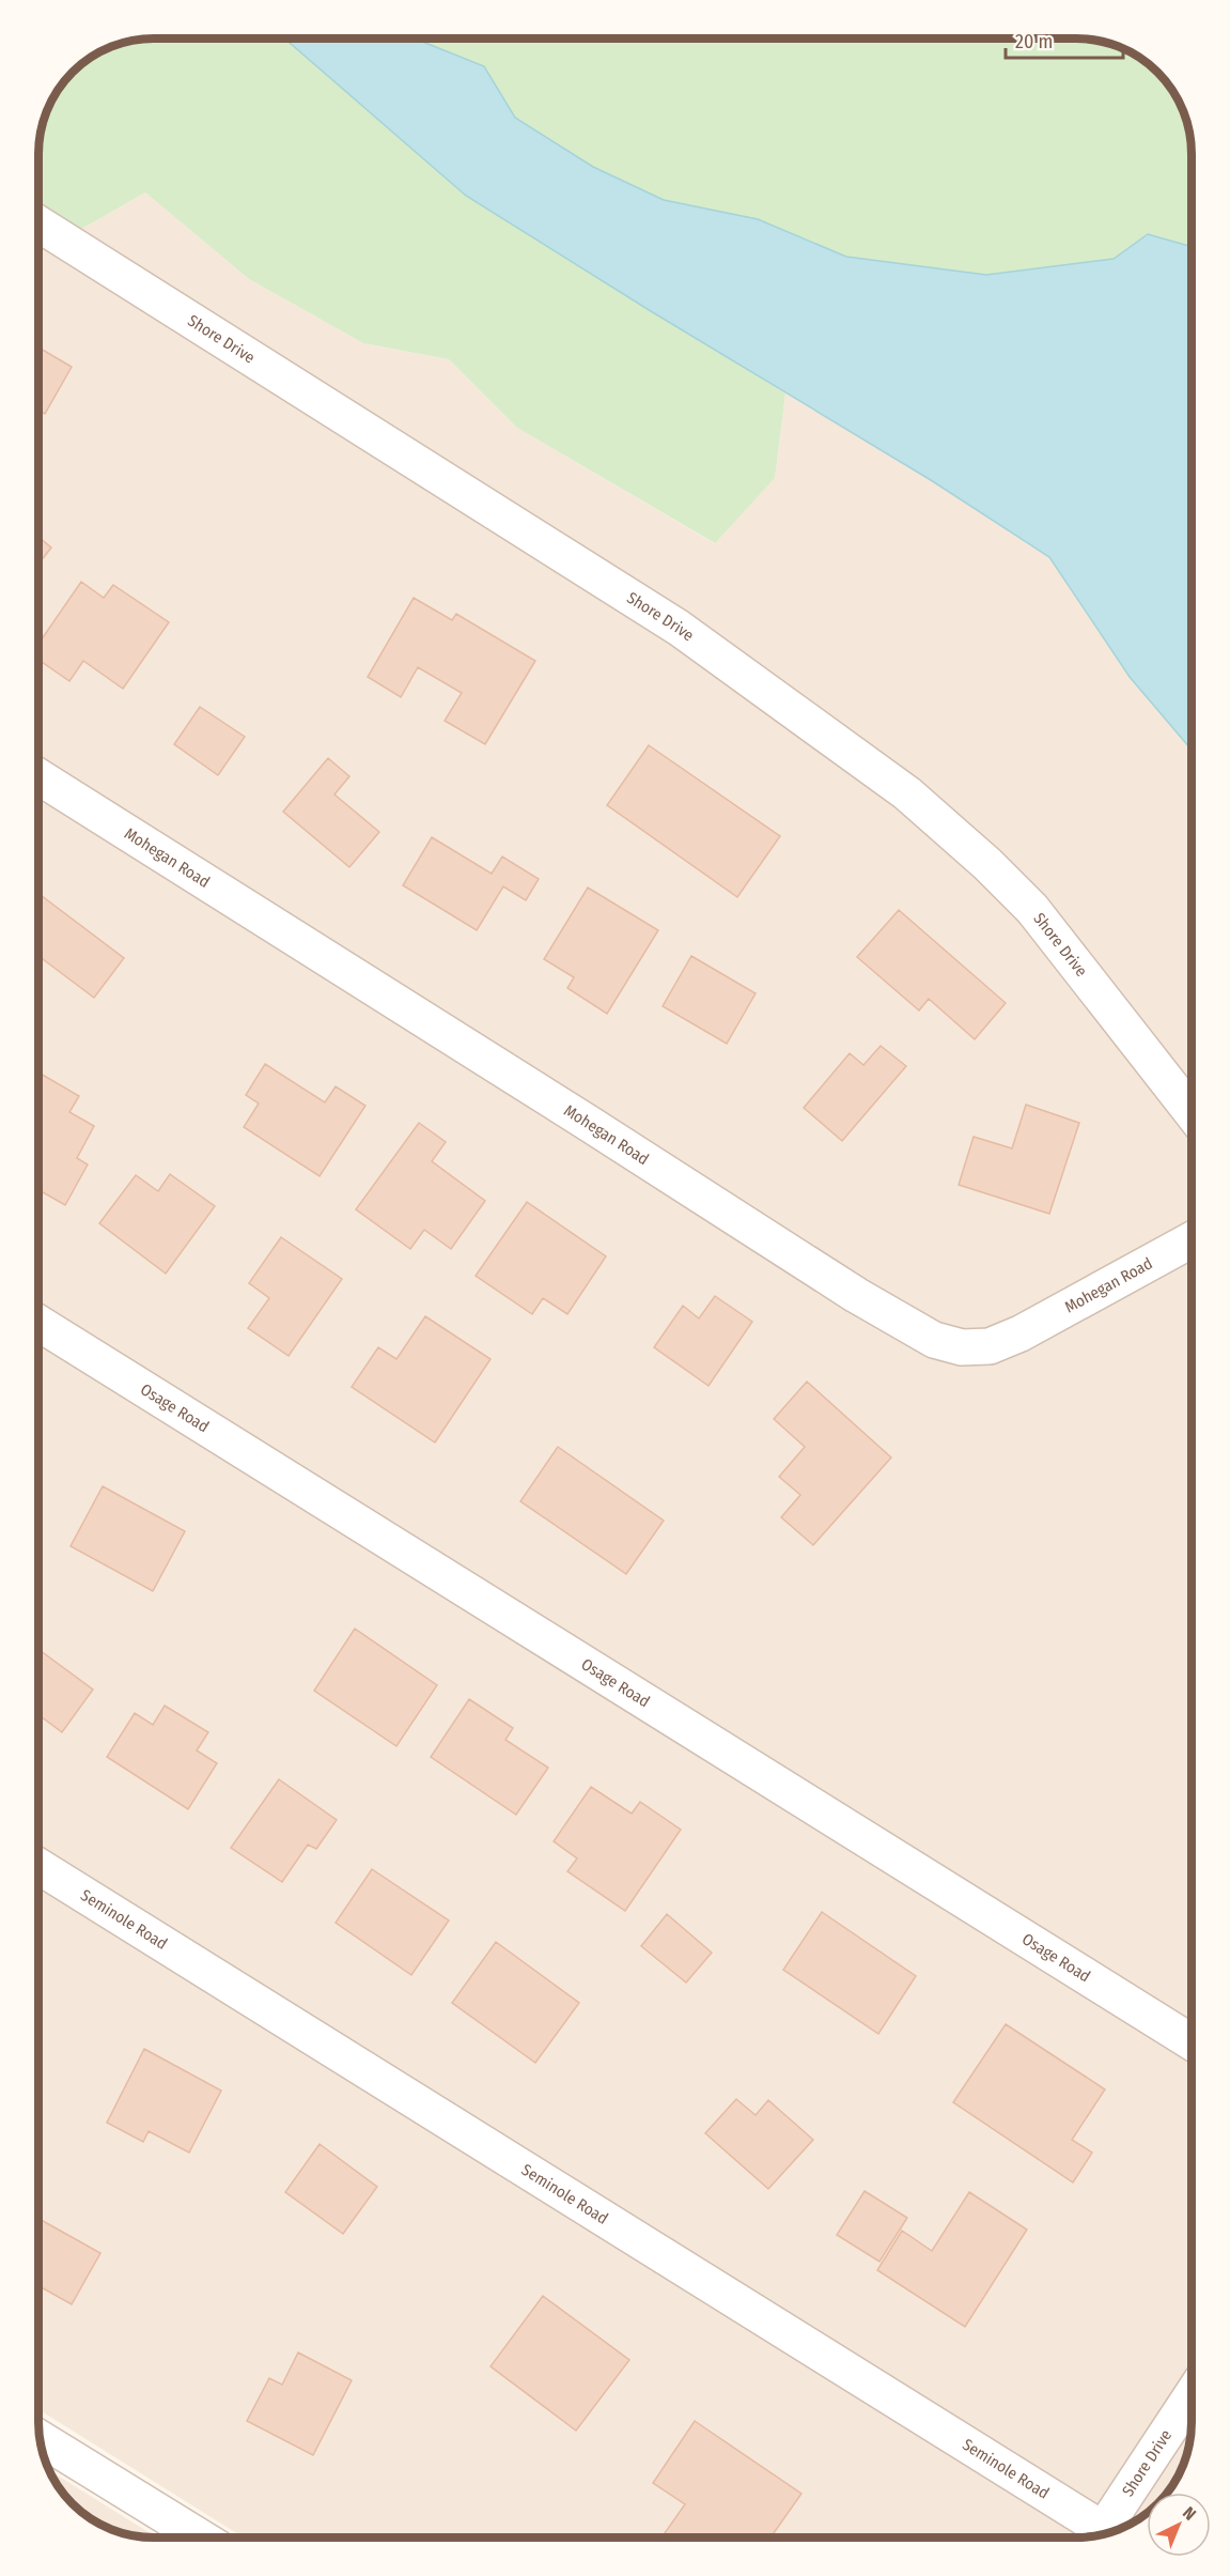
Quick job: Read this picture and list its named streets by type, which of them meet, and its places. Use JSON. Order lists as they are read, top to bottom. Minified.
{"streets":{"street":["Shore Drive","Mohegan Road","Osage Road","Seminole Road"]},"scale_bar":"20 m","north":"top right"}
